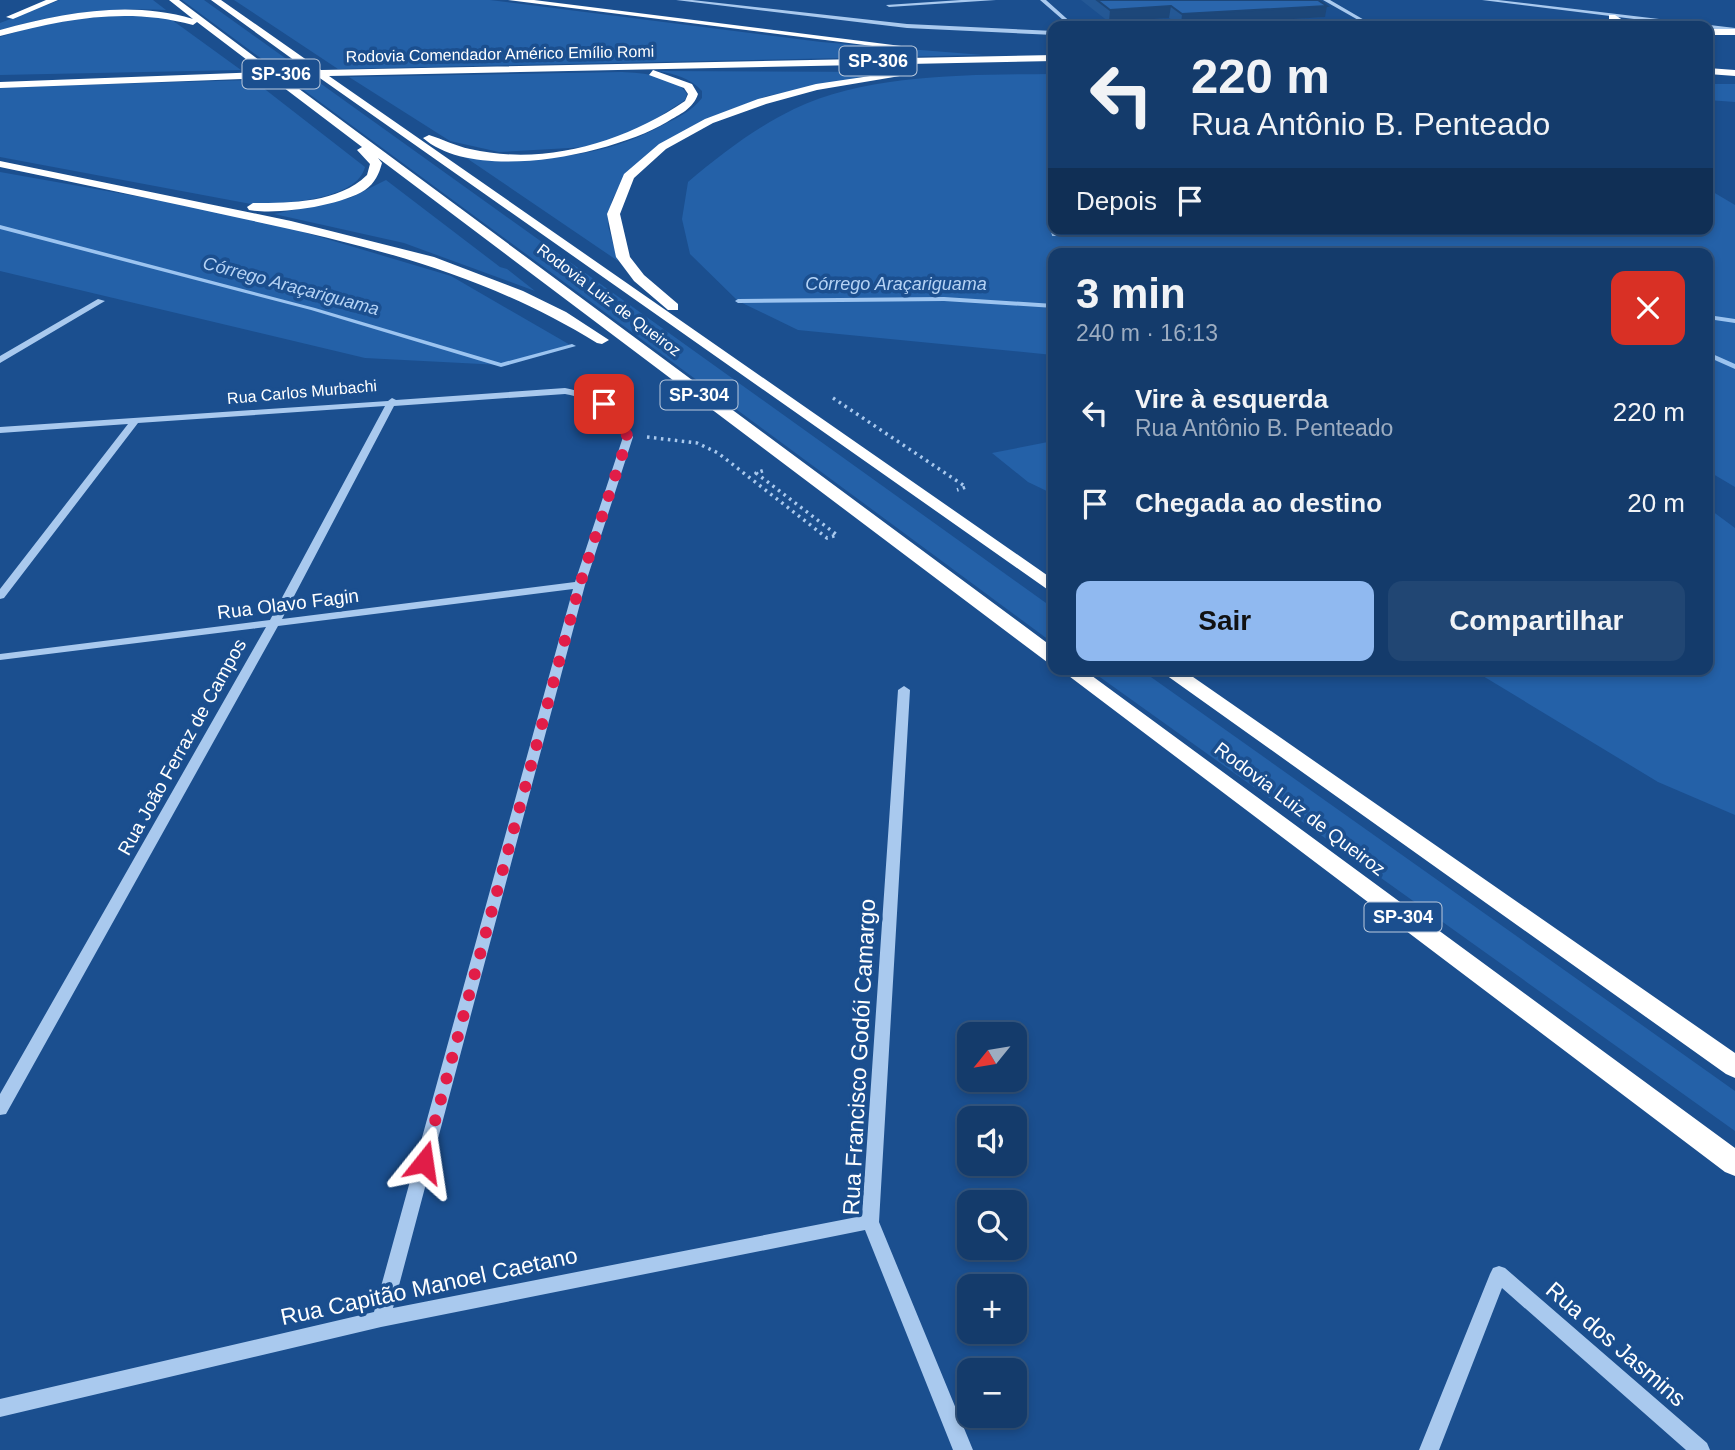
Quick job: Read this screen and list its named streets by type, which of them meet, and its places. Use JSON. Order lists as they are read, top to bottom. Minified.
{"streets":{"highway":["Rodovia Comendador Américo Emílio Romi","SP-306","Rodovia Luiz de Queiroz","SP-304"],"street":["Rua Carlos Murbachi","Rua Olavo Fagin","Rua João Ferraz de Campos","Rua Francisco Godói Camargo","Rua Capitão Manoel Caetano","Rua dos Jasmins"]},"crossings":[["Rua Carlos Murbachi","Rua João Ferraz de Campos"],["Rua Olavo Fagin","Rua João Ferraz de Campos"],["Rua Francisco Godói Camargo","Rua Capitão Manoel Caetano"]],"water":["Córrego Araçariguama"],"north":"bottom left","page":{"turn":["220 m","Rua Antônio B. Penteado"],"then":"Depois","heading":["3 min","240 m · 16:13"],"list":[{"name":"Vire à esquerda","note":"Rua Antônio B. Penteado","value":"220 m"},{"name":"Chegada ao destino","value":"20 m"}],"buttons":["Sair","Compartilhar"],"map_buttons":["+","−"]}}
